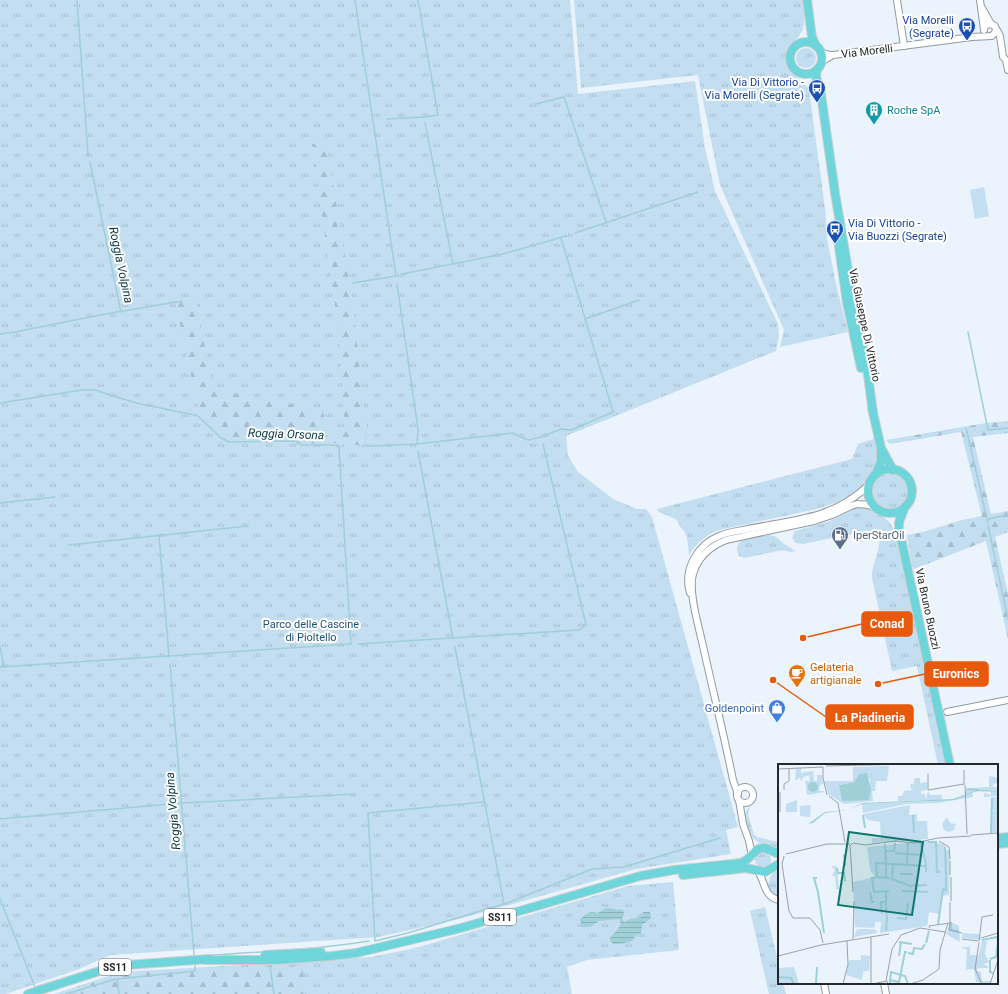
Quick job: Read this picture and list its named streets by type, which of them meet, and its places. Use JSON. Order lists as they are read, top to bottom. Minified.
{"streets":{"main road":["Via Giuseppe Di Vittorio","Via Bruno Buozzi","SS11"],"street":["Via Morelli"]},"crossings":[["Via Morelli","Via Giuseppe Di Vittorio"],["Via Giuseppe Di Vittorio","Via Bruno Buozzi"]],"water":["Roggia Volpina","Roggia Orsona"],"parks":["Parco delle Cascine di Pioltello"],"places":{"bus stop":["Via Morelli (Segrate)","Via Di Vittorio - Via Morelli (Segrate)","Via Di Vittorio - Via Buozzi (Segrate)"],"building":["Roche SpA"],"fuel station":["IperStarOil"],"other":["Conad","La Piadineria","Euronics"],"cafe":["Gelateria artigianale"],"shop":["Goldenpoint"]}}
